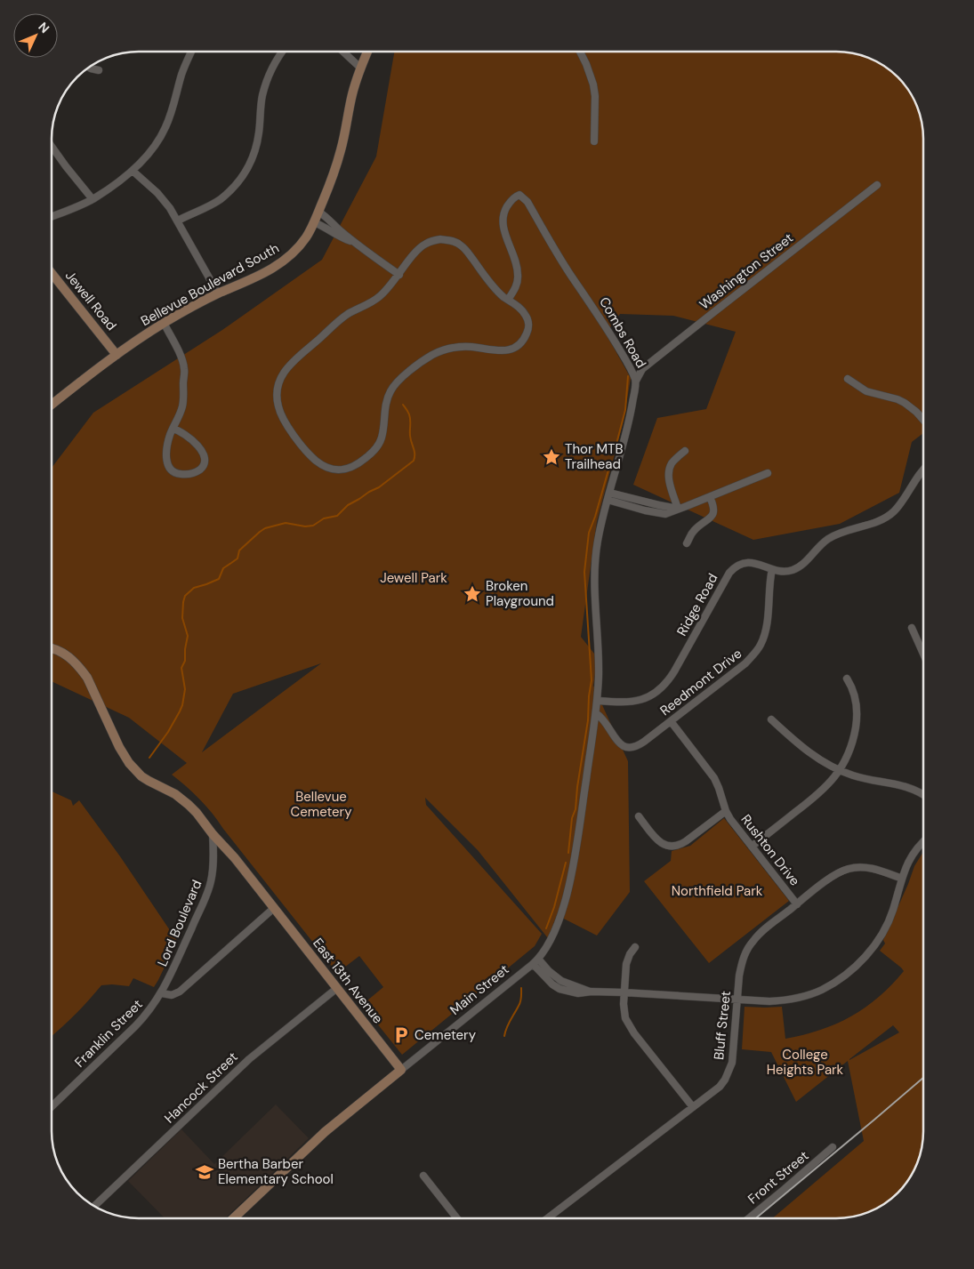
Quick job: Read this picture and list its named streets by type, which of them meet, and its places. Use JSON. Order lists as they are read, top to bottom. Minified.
{"streets":{"street":["Washington Street","Bellevue Boulevard South","Jewell Road","Combs Road","Ridge Road","Reedmont Drive","Rushton Drive","Lord Boulevard","East 13th Avenue","Main Street","Bluff Street","Franklin Street","Hancock Street","Front Street"]},"crossings":[["Washington Street","Combs Road"],["Bellevue Boulevard South","Jewell Road"],["Combs Road","Ridge Road"],["Combs Road","Reedmont Drive"],["Combs Road","Main Street"],["Ridge Road","Reedmont Drive"],["Reedmont Drive","Rushton Drive"],["Reedmont Drive","Main Street"],["Rushton Drive","Bluff Street"],["Lord Boulevard","East 13th Avenue"],["Lord Boulevard","Franklin Street"],["East 13th Avenue","Main Street"],["East 13th Avenue","Hancock Street"]],"parks":["Jewell Park","Bellevue Cemetery","Northfield Park","College Heights Park"],"places":{"place":["Thor MTB Trailhead","Broken Playground"],"parking":["Cemetery"],"school or university":["Bertha Barber Elementary School"]},"north":"top right"}
